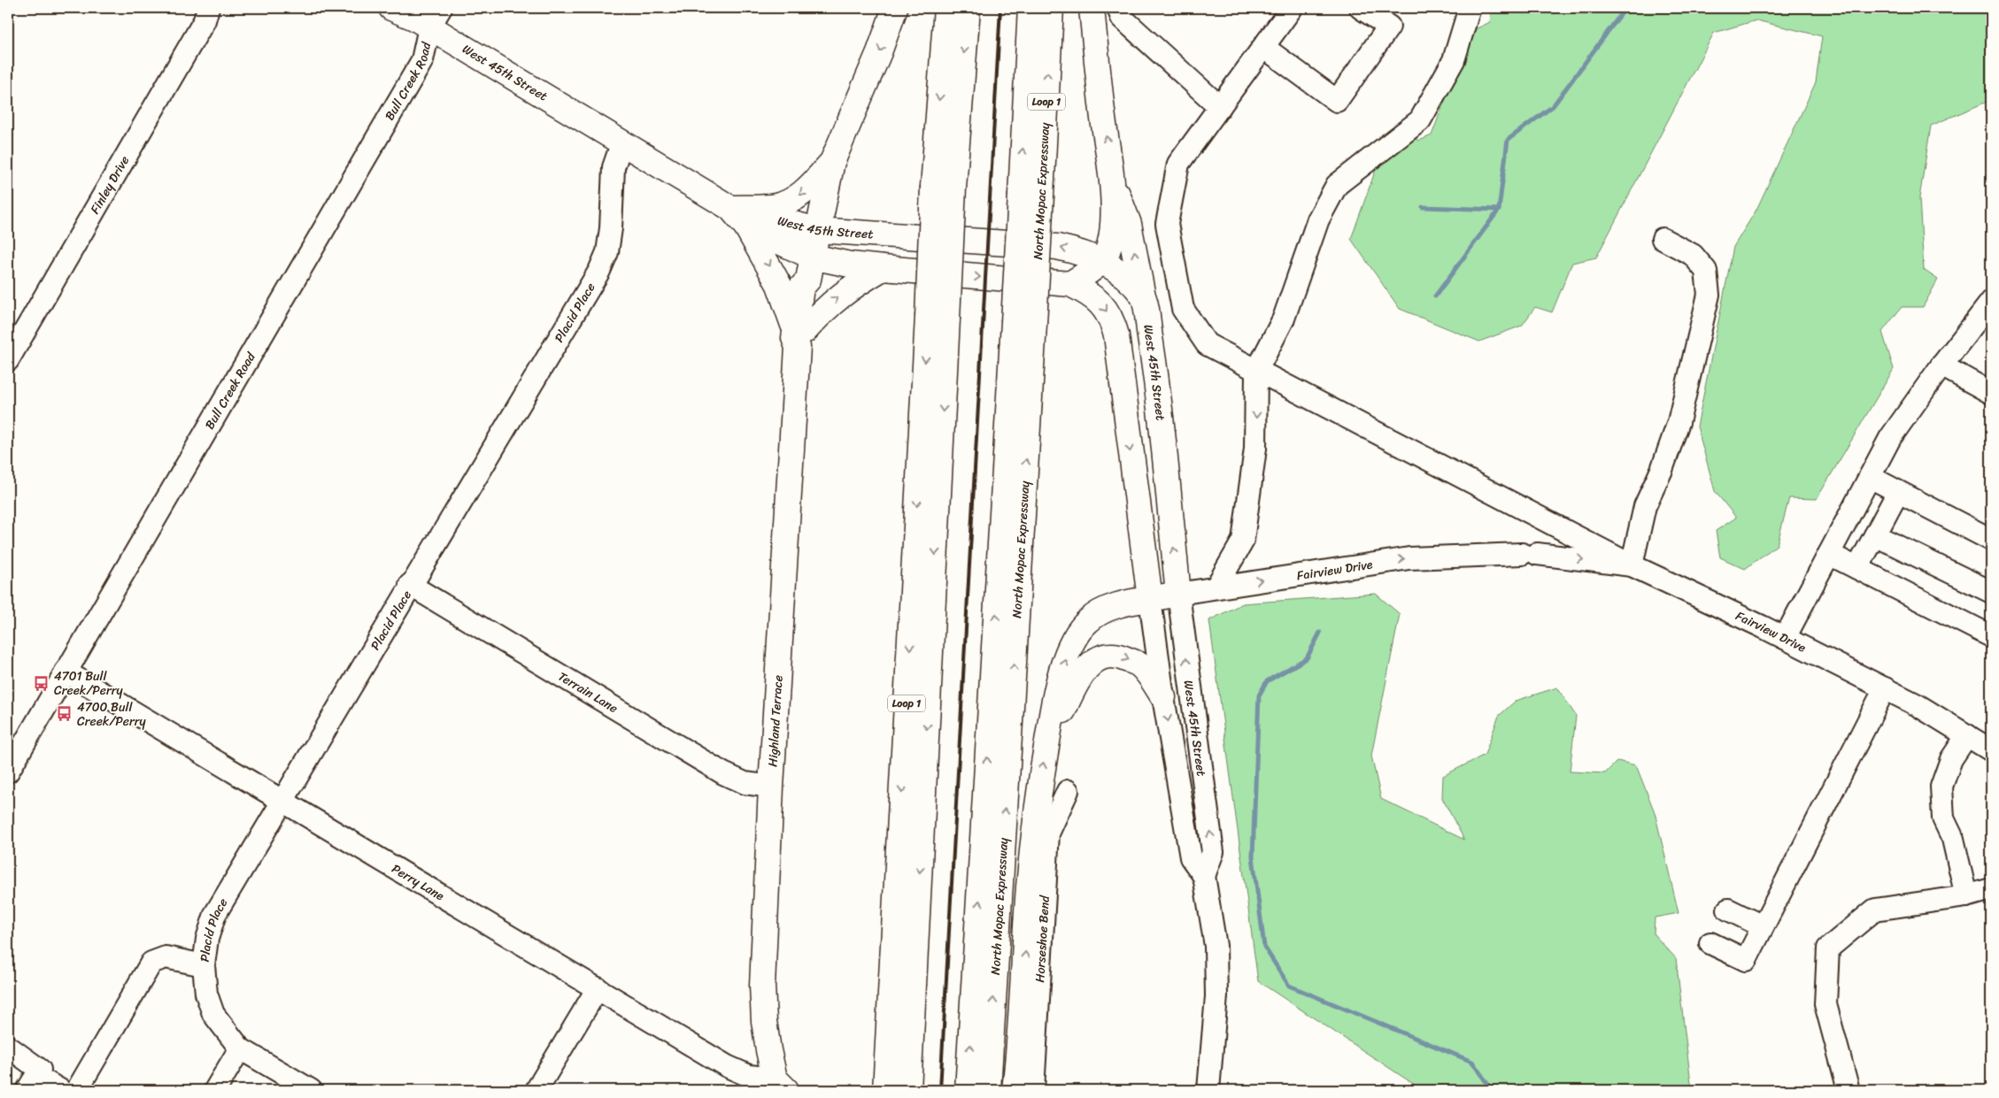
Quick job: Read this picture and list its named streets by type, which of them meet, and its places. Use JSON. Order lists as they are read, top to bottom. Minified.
{"streets":{"main road":["West 45th Street","Loop 1","North Mopac Expressway","Fairview Drive","Highland Terrace"],"street":["Bull Creek Road","Finley Drive","Placid Place","Terrain Lane","Perry Lane","Horseshoe Bend"]},"crossings":[["West 45th Street","Bull Creek Road"],["West 45th Street","Placid Place"],["West 45th Street","Fairview Drive"],["West 45th Street","Highland Terrace"],["Bull Creek Road","Perry Lane"],["Placid Place","Terrain Lane"],["Placid Place","Perry Lane"],["Terrain Lane","Highland Terrace"],["Highland Terrace","Perry Lane"]],"places":{"bus stop":["4701 Bull Creek/Perry","4700 Bull Creek/Perry"]}}
